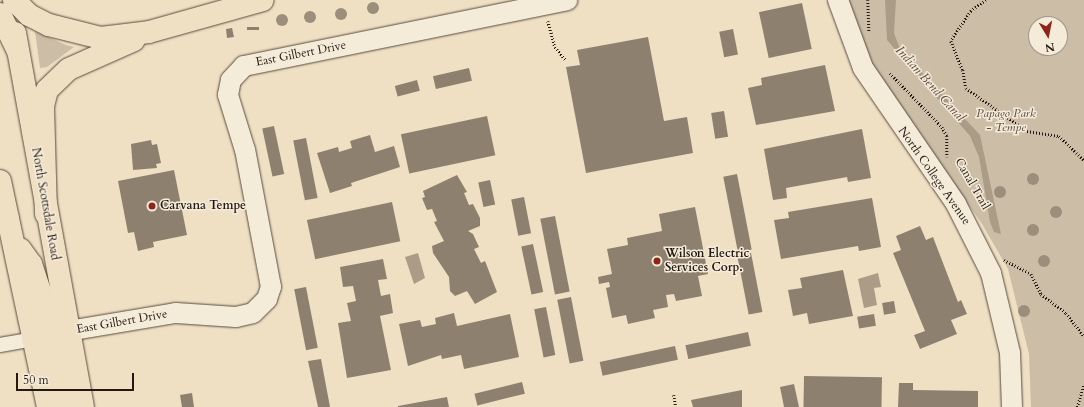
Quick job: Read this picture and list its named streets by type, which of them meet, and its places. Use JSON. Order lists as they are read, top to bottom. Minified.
{"streets":{"main road":["North Scottsdale Road"],"street":["East Gilbert Drive","North College Avenue"],"path":["Canal Trail"]},"crossings":[["East Gilbert Drive","North Scottsdale Road"]],"water":["Indian Bend Canal"],"parks":["Papago Park - Tempe"],"places":["Carvana Tempe","Wilson Electric Services Corp."],"scale_bar":"50 m","north":"bottom"}
